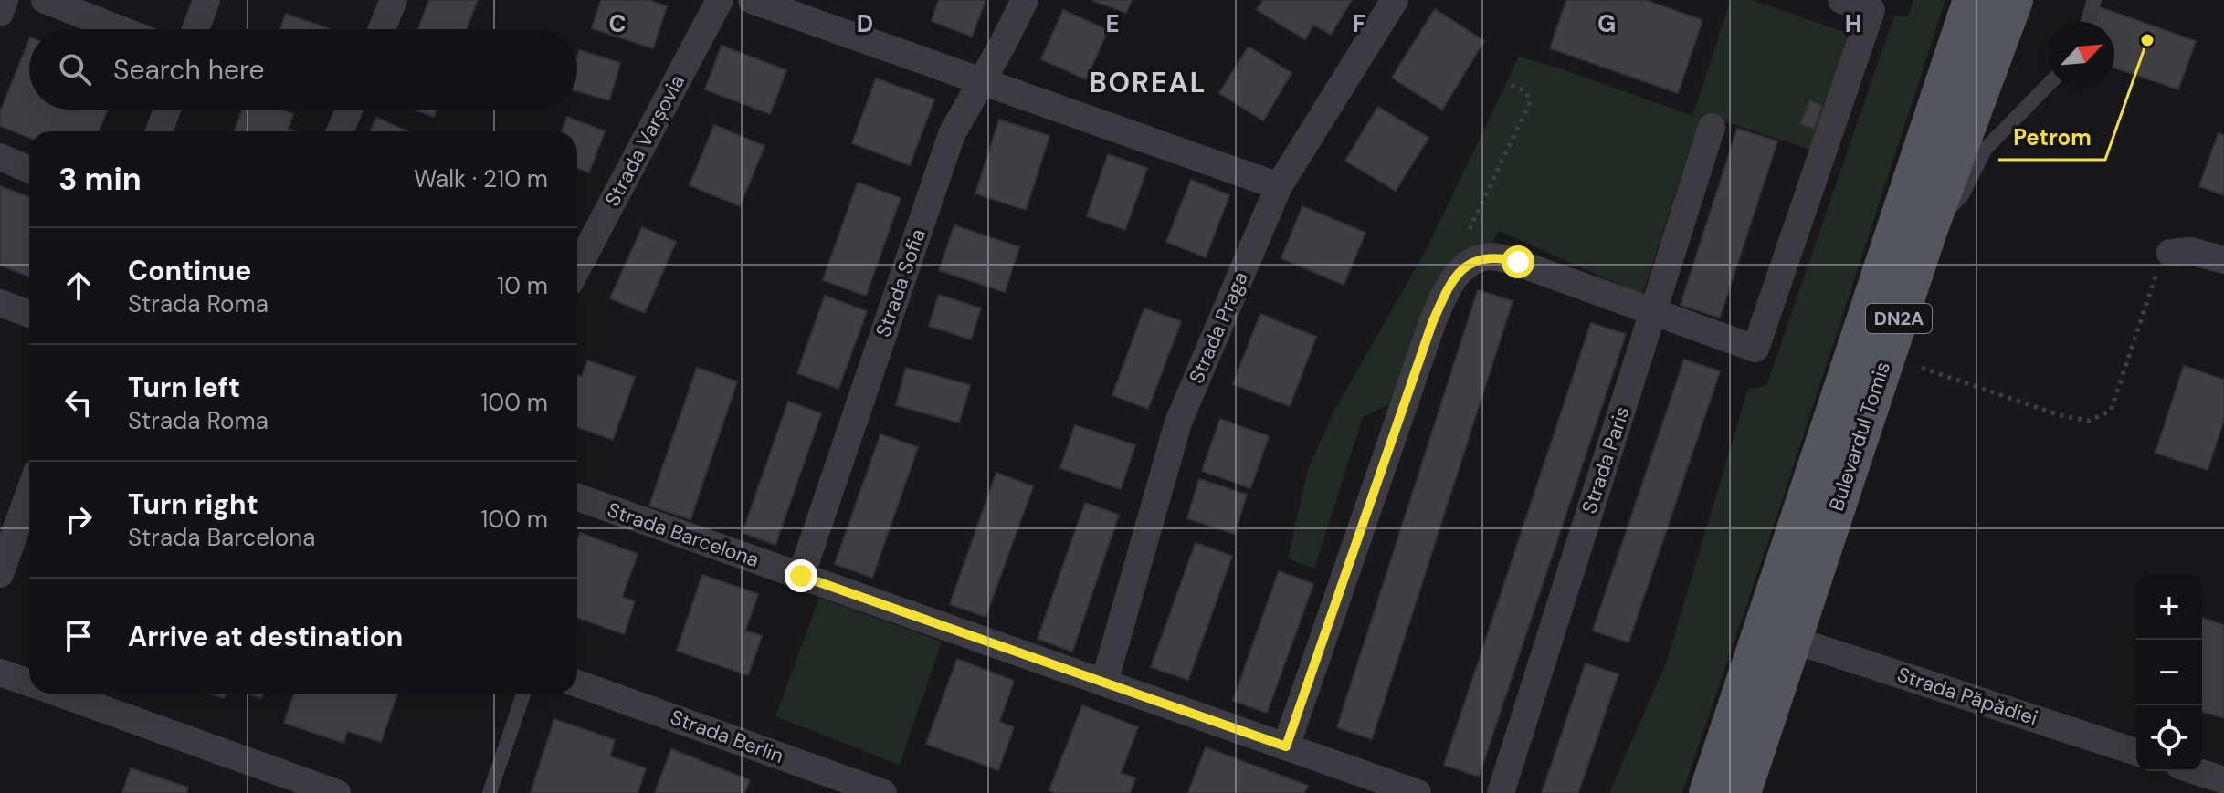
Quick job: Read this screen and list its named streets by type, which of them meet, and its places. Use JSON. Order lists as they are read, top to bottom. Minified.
{"streets":{"main road":["DN2A","Bulevardul Tomis"],"street":["Strada Varșovia","Strada Sofia","Strada Praga","Strada Paris","Strada Barcelona","Strada Păpădiei","Strada Berlin"]},"crossings":[["Strada Sofia","Strada Barcelona"],["Strada Praga","Strada Barcelona"],["Bulevardul Tomis","Strada Păpădiei"]],"districts":["BOREAL"],"places":["Petrom"],"north":"top right","page":{"search":"Search here","heading":["3 min","Walk · 210 m"],"list":[["Continue","Strada Roma","10 m"],["Turn left","Strada Roma","100 m"],["Turn right","Strada Barcelona","100 m"],"Arrive at destination"],"map_buttons":["+","−"]},"grid":{"columns":["C","D","E","F","G","H"]}}
